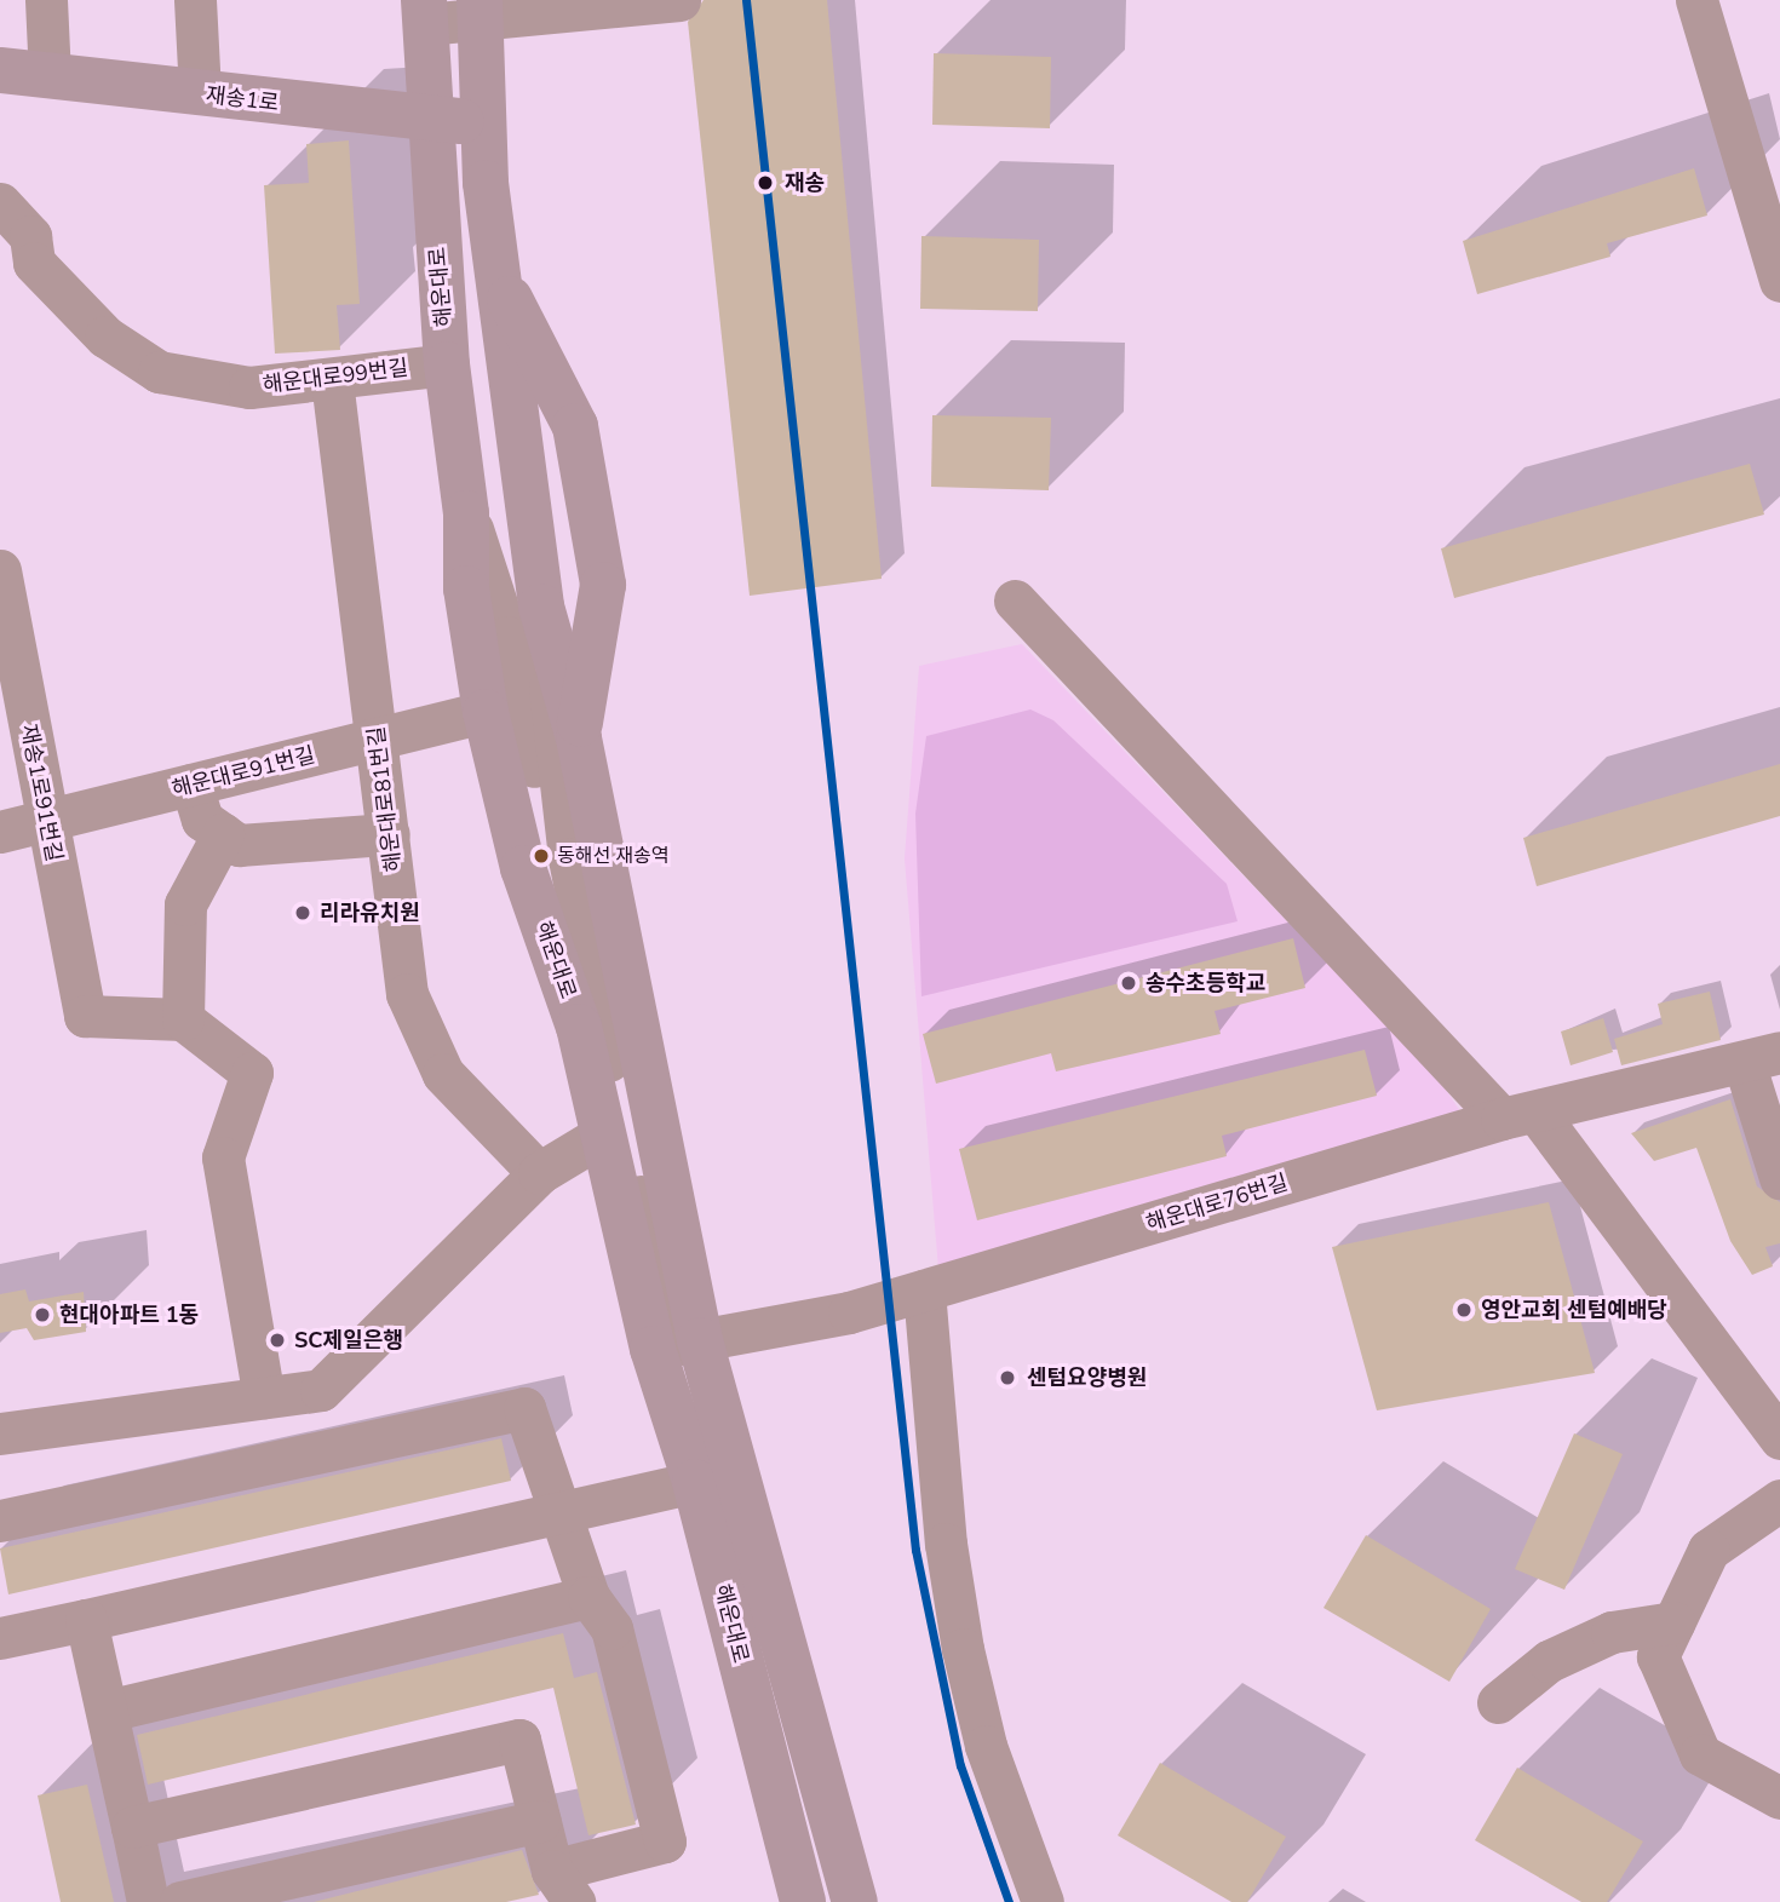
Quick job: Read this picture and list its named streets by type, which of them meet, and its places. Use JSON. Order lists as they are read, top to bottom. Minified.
{"streets":{"main road":["재송1로","해운대로"],"street":["해운대로99번길","해운대로91번길","재송1로91번길","해운대로81번길","해운대로76번길"]},"crossings":[["재송1로","해운대로"],["해운대로","해운대로99번길"],["해운대로","해운대로91번길"],["해운대로","해운대로76번길"],["해운대로99번길","해운대로81번길"],["해운대로91번길","재송1로91번길"],["해운대로91번길","해운대로81번길"]],"places":["재송","동해선 재송역","리라유치원","송수초등학교","영안교회 센텀예배당","현대아파트 1동","SC제일은행","센텀요양병원"]}
